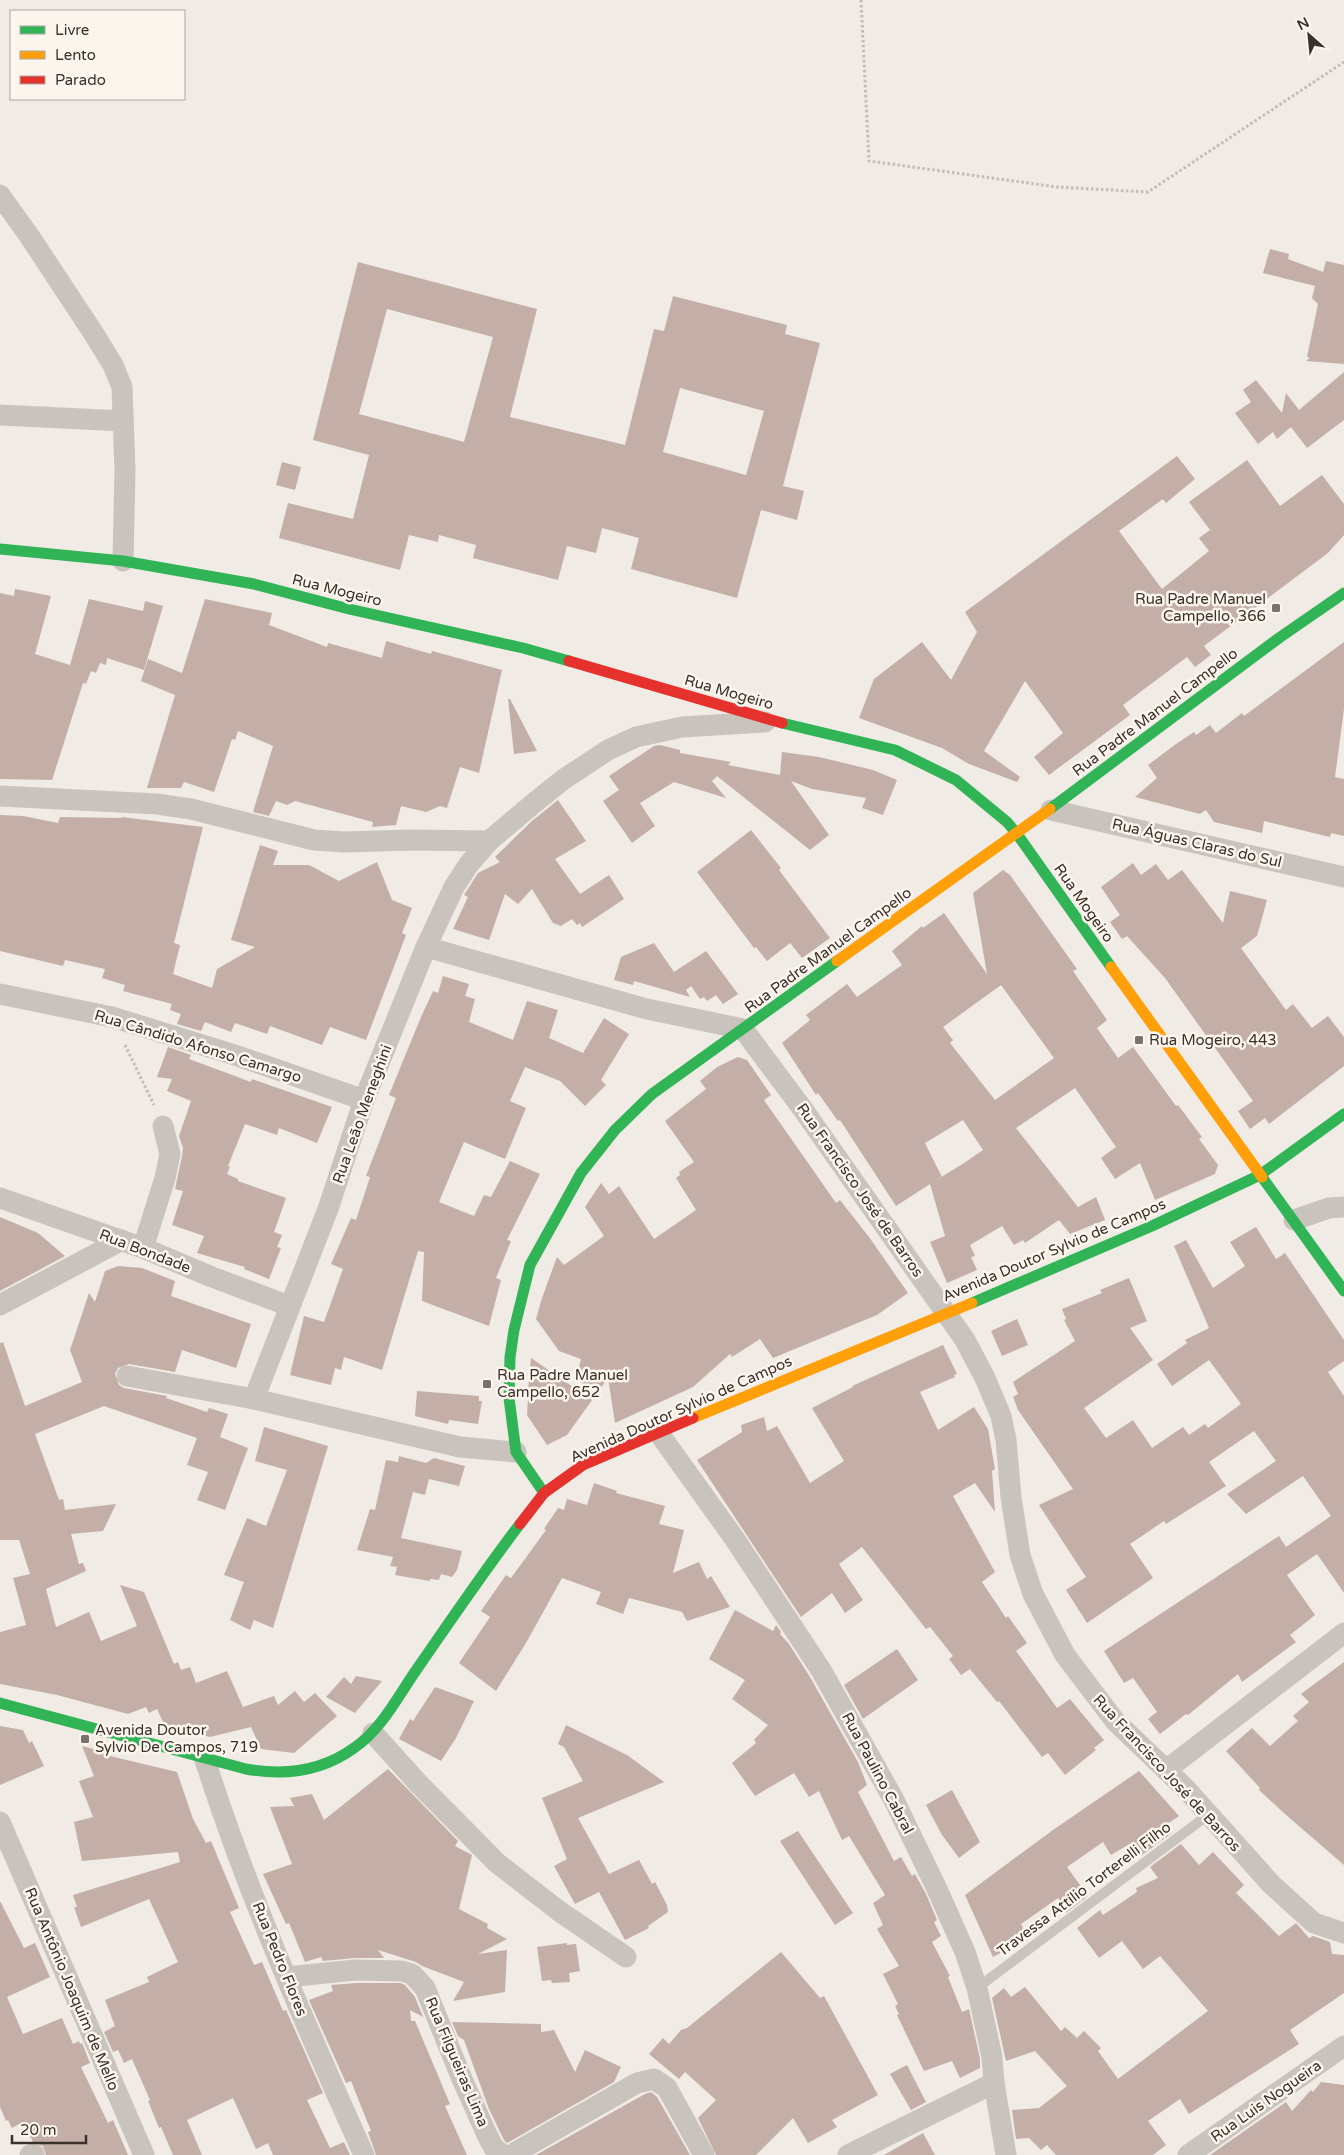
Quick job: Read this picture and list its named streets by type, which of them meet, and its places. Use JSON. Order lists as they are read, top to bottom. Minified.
{"streets":{"main road":["Rua Mogeiro","Rua Padre Manuel Campello","Avenida Doutor Sylvio de Campos"],"street":["Rua Águas Claras do Sul","Rua Cândido Afonso Camargo","Rua Leão Meneghini","Rua Francisco José de Barros","Rua Bondade","Rua Paulino Cabral","Rua Pedro Flores","Rua Antônio Joaquim de Mello","Rua Filgueiras Lima","Rua Luis Nogueira"],"lane":["Travessa Attílio Torterelli Filho"]},"crossings":[["Rua Mogeiro","Rua Padre Manuel Campello"],["Rua Mogeiro","Rua Leão Meneghini"],["Rua Mogeiro","Avenida Doutor Sylvio de Campos"],["Rua Padre Manuel Campello","Rua Águas Claras do Sul"],["Rua Padre Manuel Campello","Rua Francisco José de Barros"],["Rua Cândido Afonso Camargo","Rua Leão Meneghini"],["Rua Leão Meneghini","Rua Bondade"],["Rua Francisco José de Barros","Avenida Doutor Sylvio de Campos"],["Rua Francisco José de Barros","Travessa Attílio Torterelli Filho"],["Avenida Doutor Sylvio de Campos","Rua Paulino Cabral"],["Avenida Doutor Sylvio de Campos","Rua Pedro Flores"],["Rua Paulino Cabral","Travessa Attílio Torterelli Filho"],["Rua Pedro Flores","Rua Filgueiras Lima"]],"places":{"transit":["Rua Padre Manuel Campello, 366","Rua Mogeiro, 443","Rua Padre Manuel Campello, 652","Avenida Doutor Sylvio De Campos, 719"]},"legend":["Livre","Lento","Parado"],"scale_bar":"20 m","north":"top left"}
